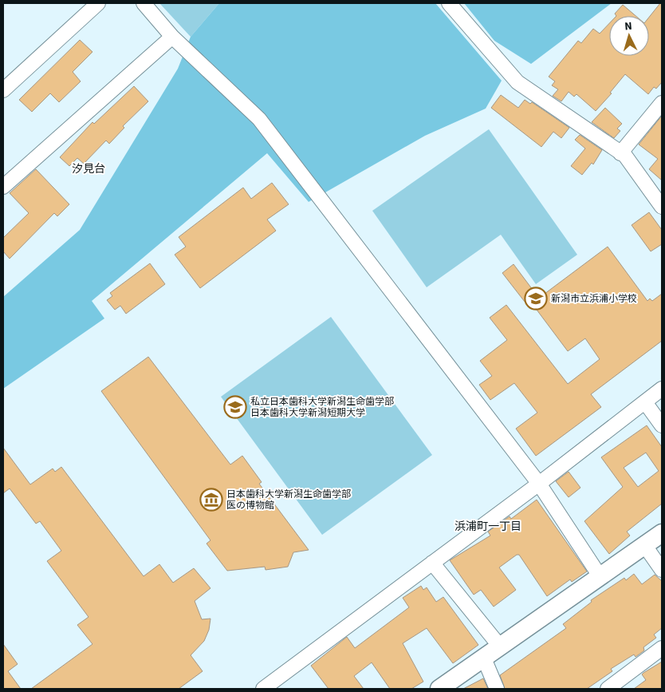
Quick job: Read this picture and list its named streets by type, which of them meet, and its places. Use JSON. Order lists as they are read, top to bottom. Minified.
{"districts":["汐見台","浜浦町一丁目"],"places":{"school or university":["新潟市立浜浦小学校","私立日本歯科大学新潟生命歯学部 日本歯科大学新潟短期大学"],"museum":["日本歯科大学新潟生命歯学部 医の博物館"]},"north":"top"}
